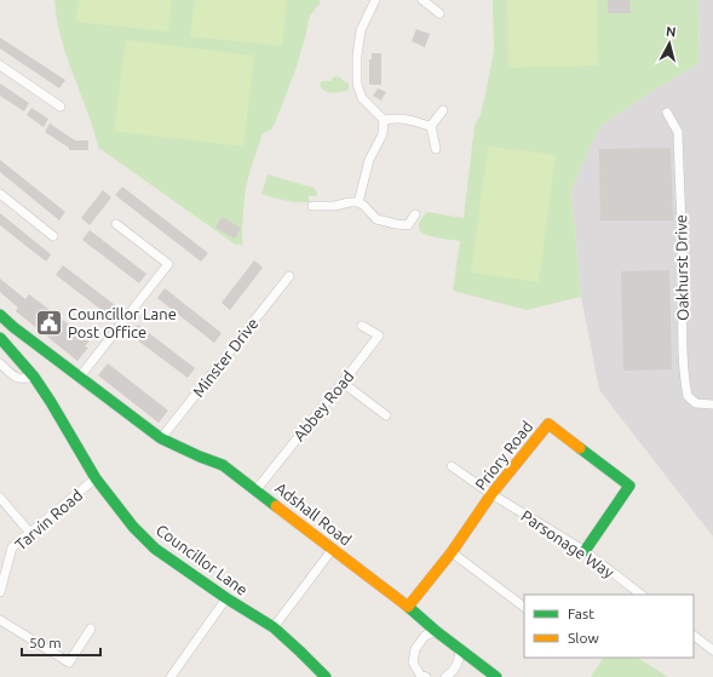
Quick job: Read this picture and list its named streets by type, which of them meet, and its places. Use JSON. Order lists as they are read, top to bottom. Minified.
{"streets":{"street":["Oakhurst Drive","Minster Drive","Abbey Road","Priory Road","Adshall Road","Tarvin Road","Parsonage Way","Councillor Lane"]},"crossings":[["Minster Drive","Adshall Road"],["Abbey Road","Adshall Road"],["Priory Road","Adshall Road"],["Priory Road","Parsonage Way"],["Tarvin Road","Councillor Lane"]],"places":{"public building":["Councillor Lane Post Office"]},"legend":["Fast","Slow"],"scale_bar":"50 m","north":"top"}
